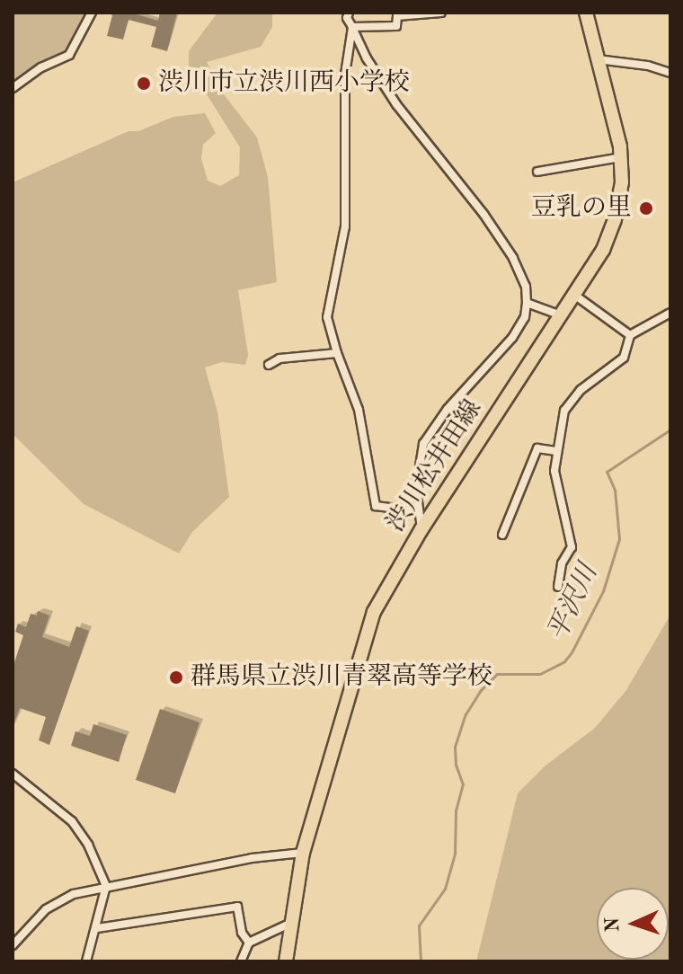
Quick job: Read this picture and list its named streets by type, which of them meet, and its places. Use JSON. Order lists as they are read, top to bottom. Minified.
{"streets":{"main road":["渋川松井田線"]},"water":["平沢川"],"places":["渋川市立渋川西小学校","豆乳の里","群馬県立渋川青翠高等学校"],"north":"left"}
